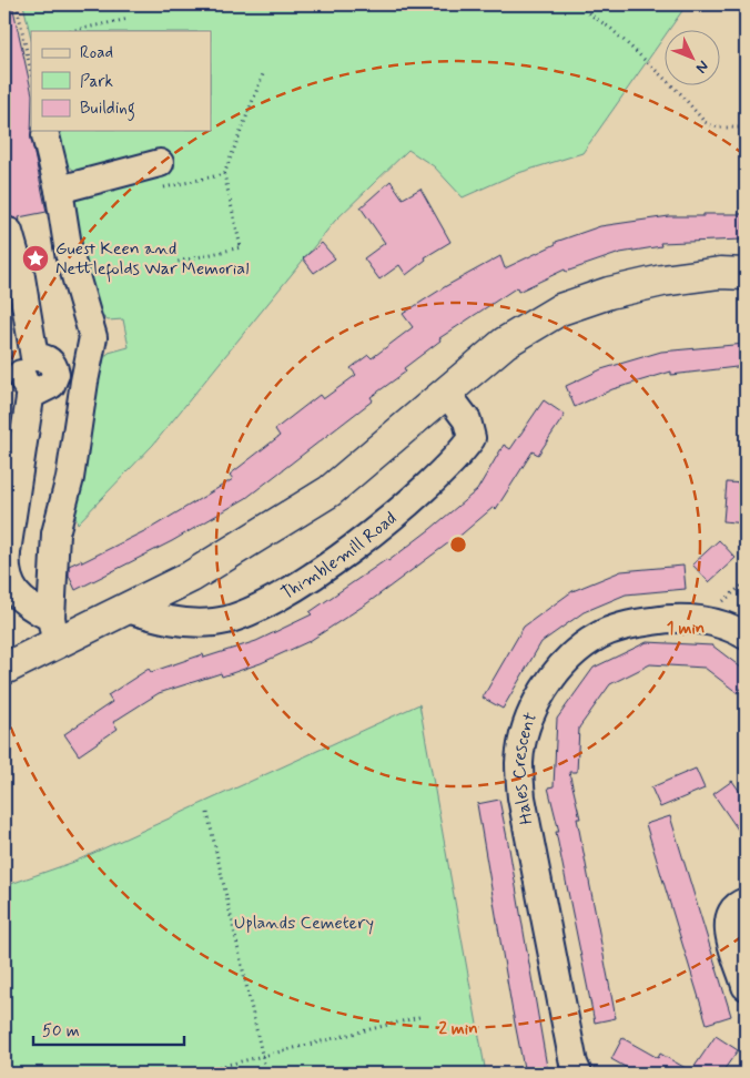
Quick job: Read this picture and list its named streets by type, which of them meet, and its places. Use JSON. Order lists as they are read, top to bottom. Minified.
{"streets":{"street":["Thimblemill Road","Hales Crescent"]},"parks":["Uplands Cemetery"],"places":{"place":["Guest Keen and Nettlefolds War Memorial"]},"legend":["Road","Park","Building"],"scale_bar":"50 m","north":"bottom right","rings":["1 min","2 min"]}
